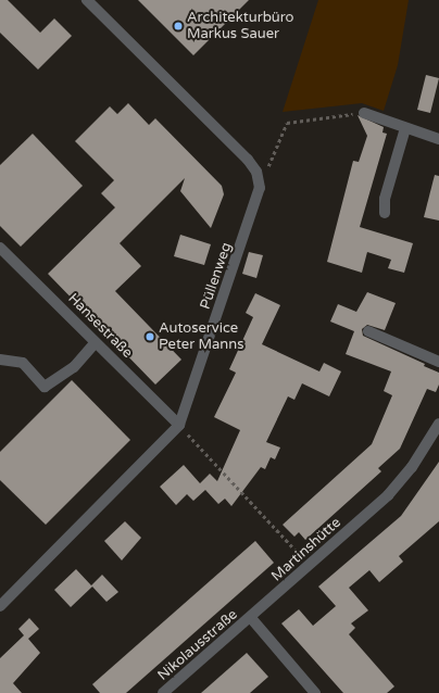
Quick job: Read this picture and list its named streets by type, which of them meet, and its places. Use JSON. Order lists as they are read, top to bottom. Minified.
{"streets":{"street":["Püllenweg","Hansestraße","Martinshütte","Nikolausstraße"]},"crossings":[["Püllenweg","Hansestraße"],["Martinshütte","Nikolausstraße"]],"places":["Architekturbüro Markus Sauer","Autoservice Peter Manns"]}
